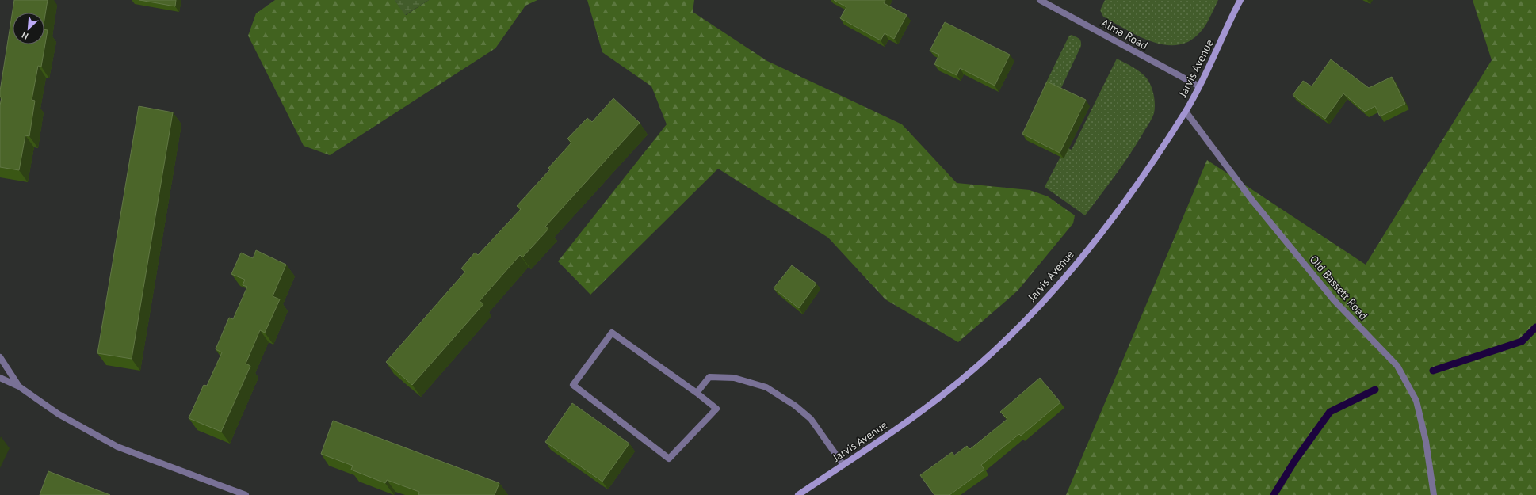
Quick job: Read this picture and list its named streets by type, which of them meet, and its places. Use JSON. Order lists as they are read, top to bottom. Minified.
{"streets":{"street":["Alma Road","Jarvis Avenue","Old Bassett Road"]},"crossings":[["Alma Road","Jarvis Avenue"],["Jarvis Avenue","Old Bassett Road"]],"north":"bottom left"}
